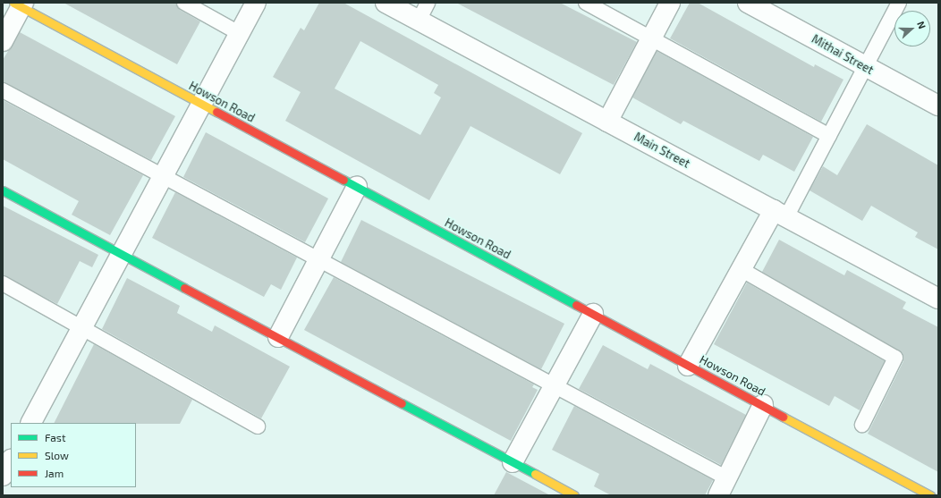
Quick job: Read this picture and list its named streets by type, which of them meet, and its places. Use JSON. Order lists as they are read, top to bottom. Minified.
{"streets":{"street":["Mithai Street","Howson Road","Main Street"]},"legend":["Fast","Slow","Jam"],"north":"right"}
